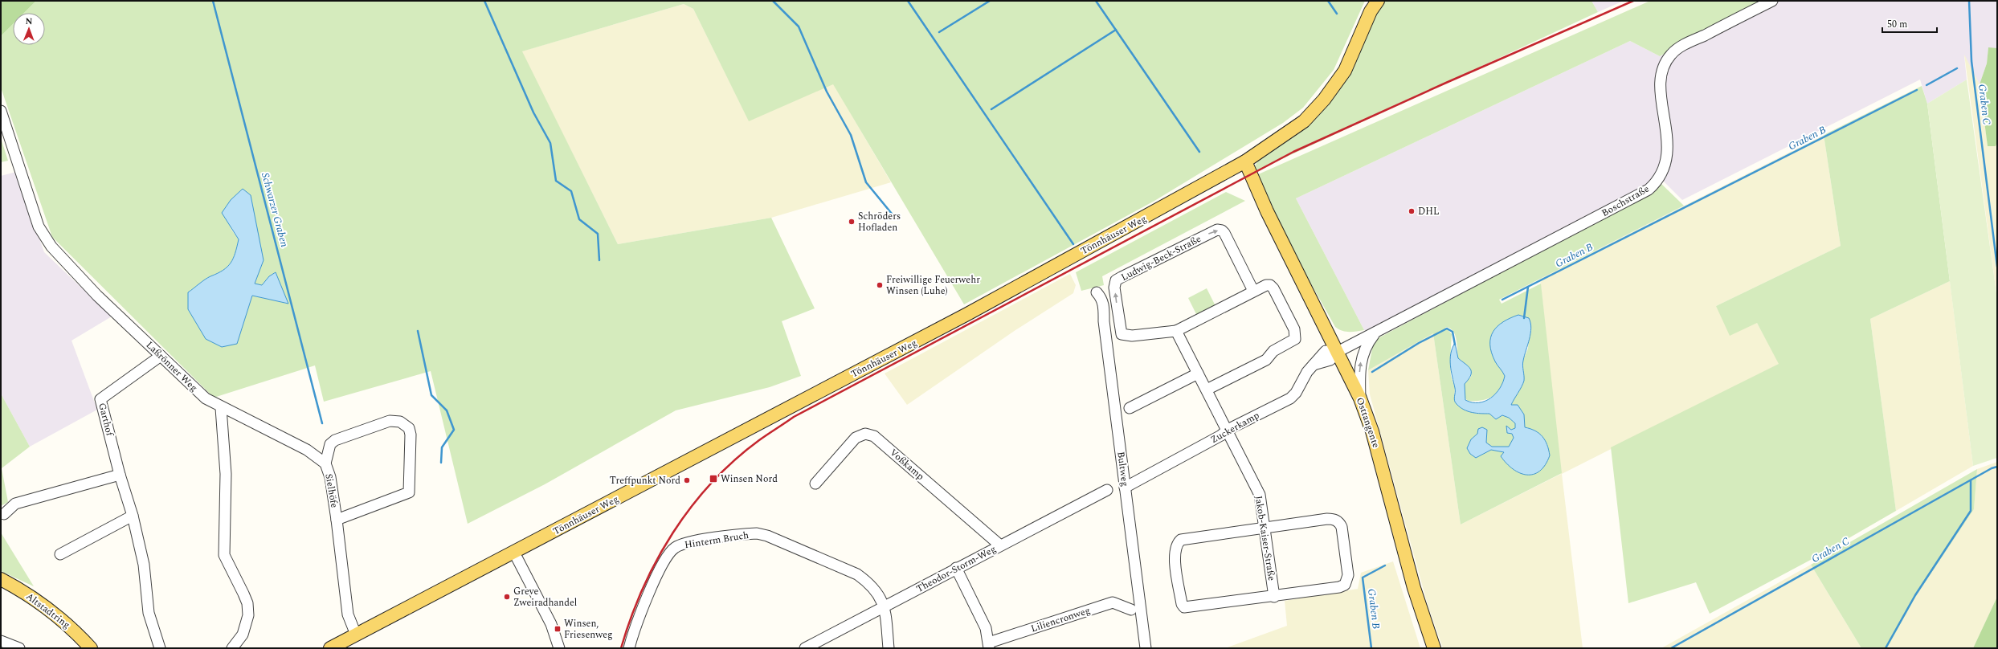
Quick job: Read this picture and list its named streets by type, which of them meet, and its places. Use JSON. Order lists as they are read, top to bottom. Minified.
{"streets":{"main road":["Tönnhäuser Weg","Osttangente","Altstadtring"],"street":["Boschstraße","Ludwig-Beck-Straße","Laßrönner Weg","Garthof","Zuckerkamp","Voßkamp","Bultweg","Sielhöfe","Jakob-Kaiser-Straße","Hinterm Bruch","Theodor-Storm-Weg","Liliencronweg"]},"crossings":[["Boschstraße","Osttangente"],["Boschstraße","Zuckerkamp"],["Tönnhäuser Weg","Osttangente"],["Tönnhäuser Weg","Sielhöfe"],["Laßrönner Weg","Garthof"],["Laßrönner Weg","Sielhöfe"],["Osttangente","Zuckerkamp"],["Zuckerkamp","Bultweg"],["Zuckerkamp","Jakob-Kaiser-Straße"],["Voßkamp","Theodor-Storm-Weg"],["Hinterm Bruch","Theodor-Storm-Weg"]],"water":["Graben C","Graben B","Schwarzer Graben"],"places":{"other":["DHL","Schröders Hofladen","Freiwillige Feuerwehr Winsen (Luhe)","Treffpunkt Nord","Greve Zweiradhandel"],"transit":["Winsen Nord","Winsen, Friesenweg"]},"scale_bar":"50 m","north":"top"}
